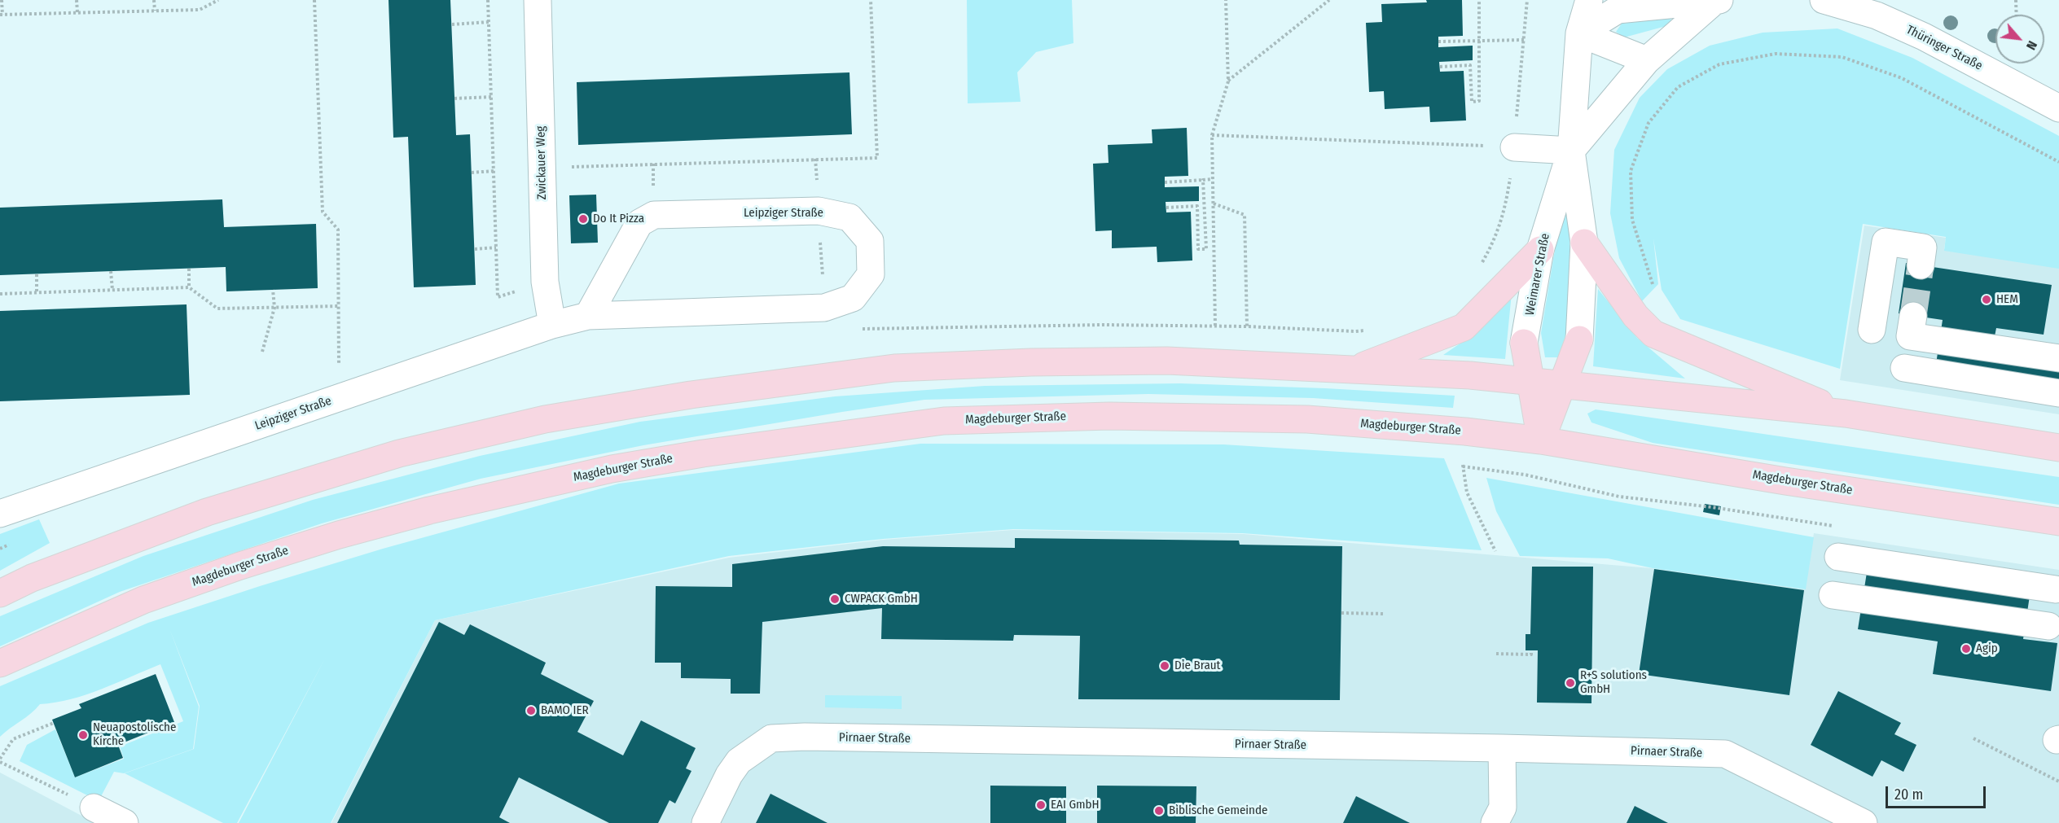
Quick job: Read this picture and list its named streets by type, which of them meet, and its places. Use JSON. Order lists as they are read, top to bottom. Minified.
{"streets":{"main road":["Magdeburger Straße"],"street":["Thüringer Straße","Zwickauer Weg","Leipziger Straße","Weimarer Straße","Pirnaer Straße"]},"crossings":[["Zwickauer Weg","Leipziger Straße"]],"places":["Do It Pizza","HEM","CWPACK GmbH","Agip","Die Braut","R+S solutions GmbH","BAMO IER","Neuapostolische Kirche","EAI GmbH","Biblische Gemeinde"],"scale_bar":"20 m","north":"bottom right"}
